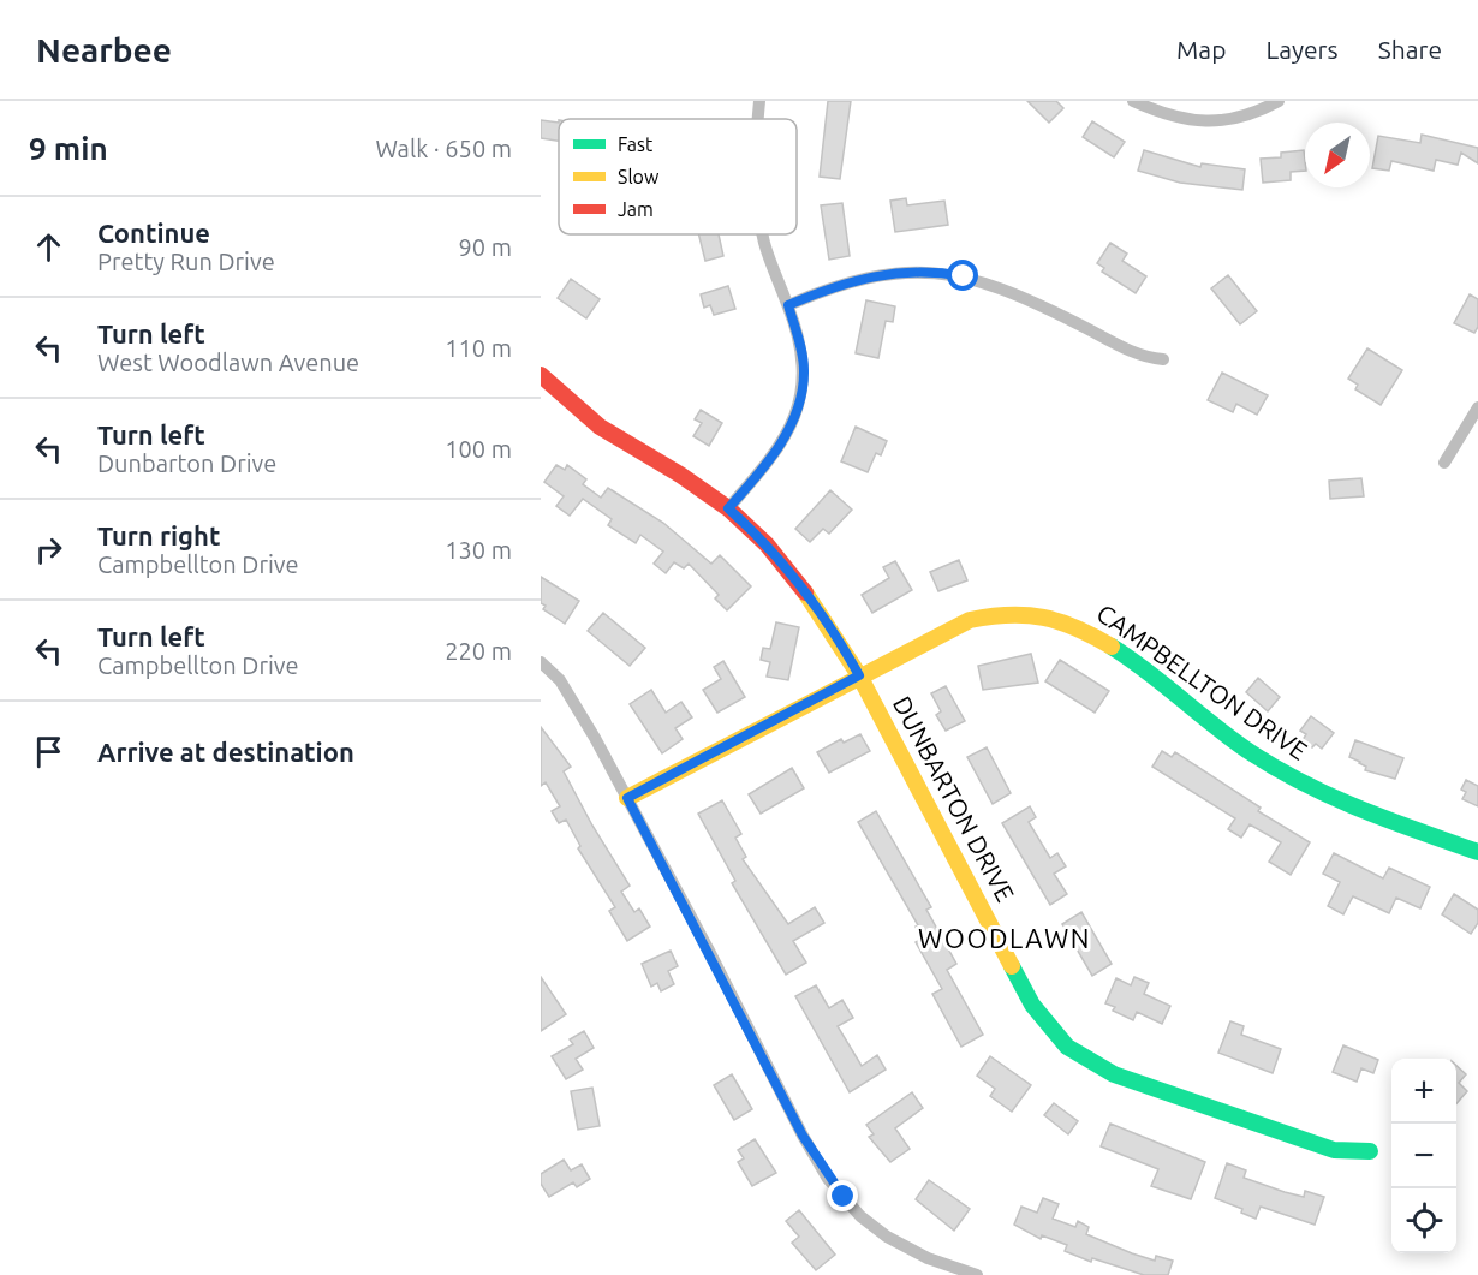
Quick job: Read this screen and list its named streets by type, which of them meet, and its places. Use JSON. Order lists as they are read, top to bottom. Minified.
{"streets":{"street":["CAMPBELLTON DRIVE","DUNBARTON DRIVE"]},"crossings":[["CAMPBELLTON DRIVE","DUNBARTON DRIVE"]],"districts":["WOODLAWN"],"legend":["Fast","Slow","Jam"],"north":"bottom left","page":{"header":"Nearbee","nav":["Map","Layers","Share"],"heading":["9 min","Walk · 650 m"],"list":[["Continue","Pretty Run Drive","90 m"],["Turn left","West Woodlawn Avenue","110 m"],["Turn left","Dunbarton Drive","100 m"],["Turn right","Campbellton Drive","130 m"],["Turn left","Campbellton Drive","220 m"],"Arrive at destination"],"map_buttons":["+","−"]}}
